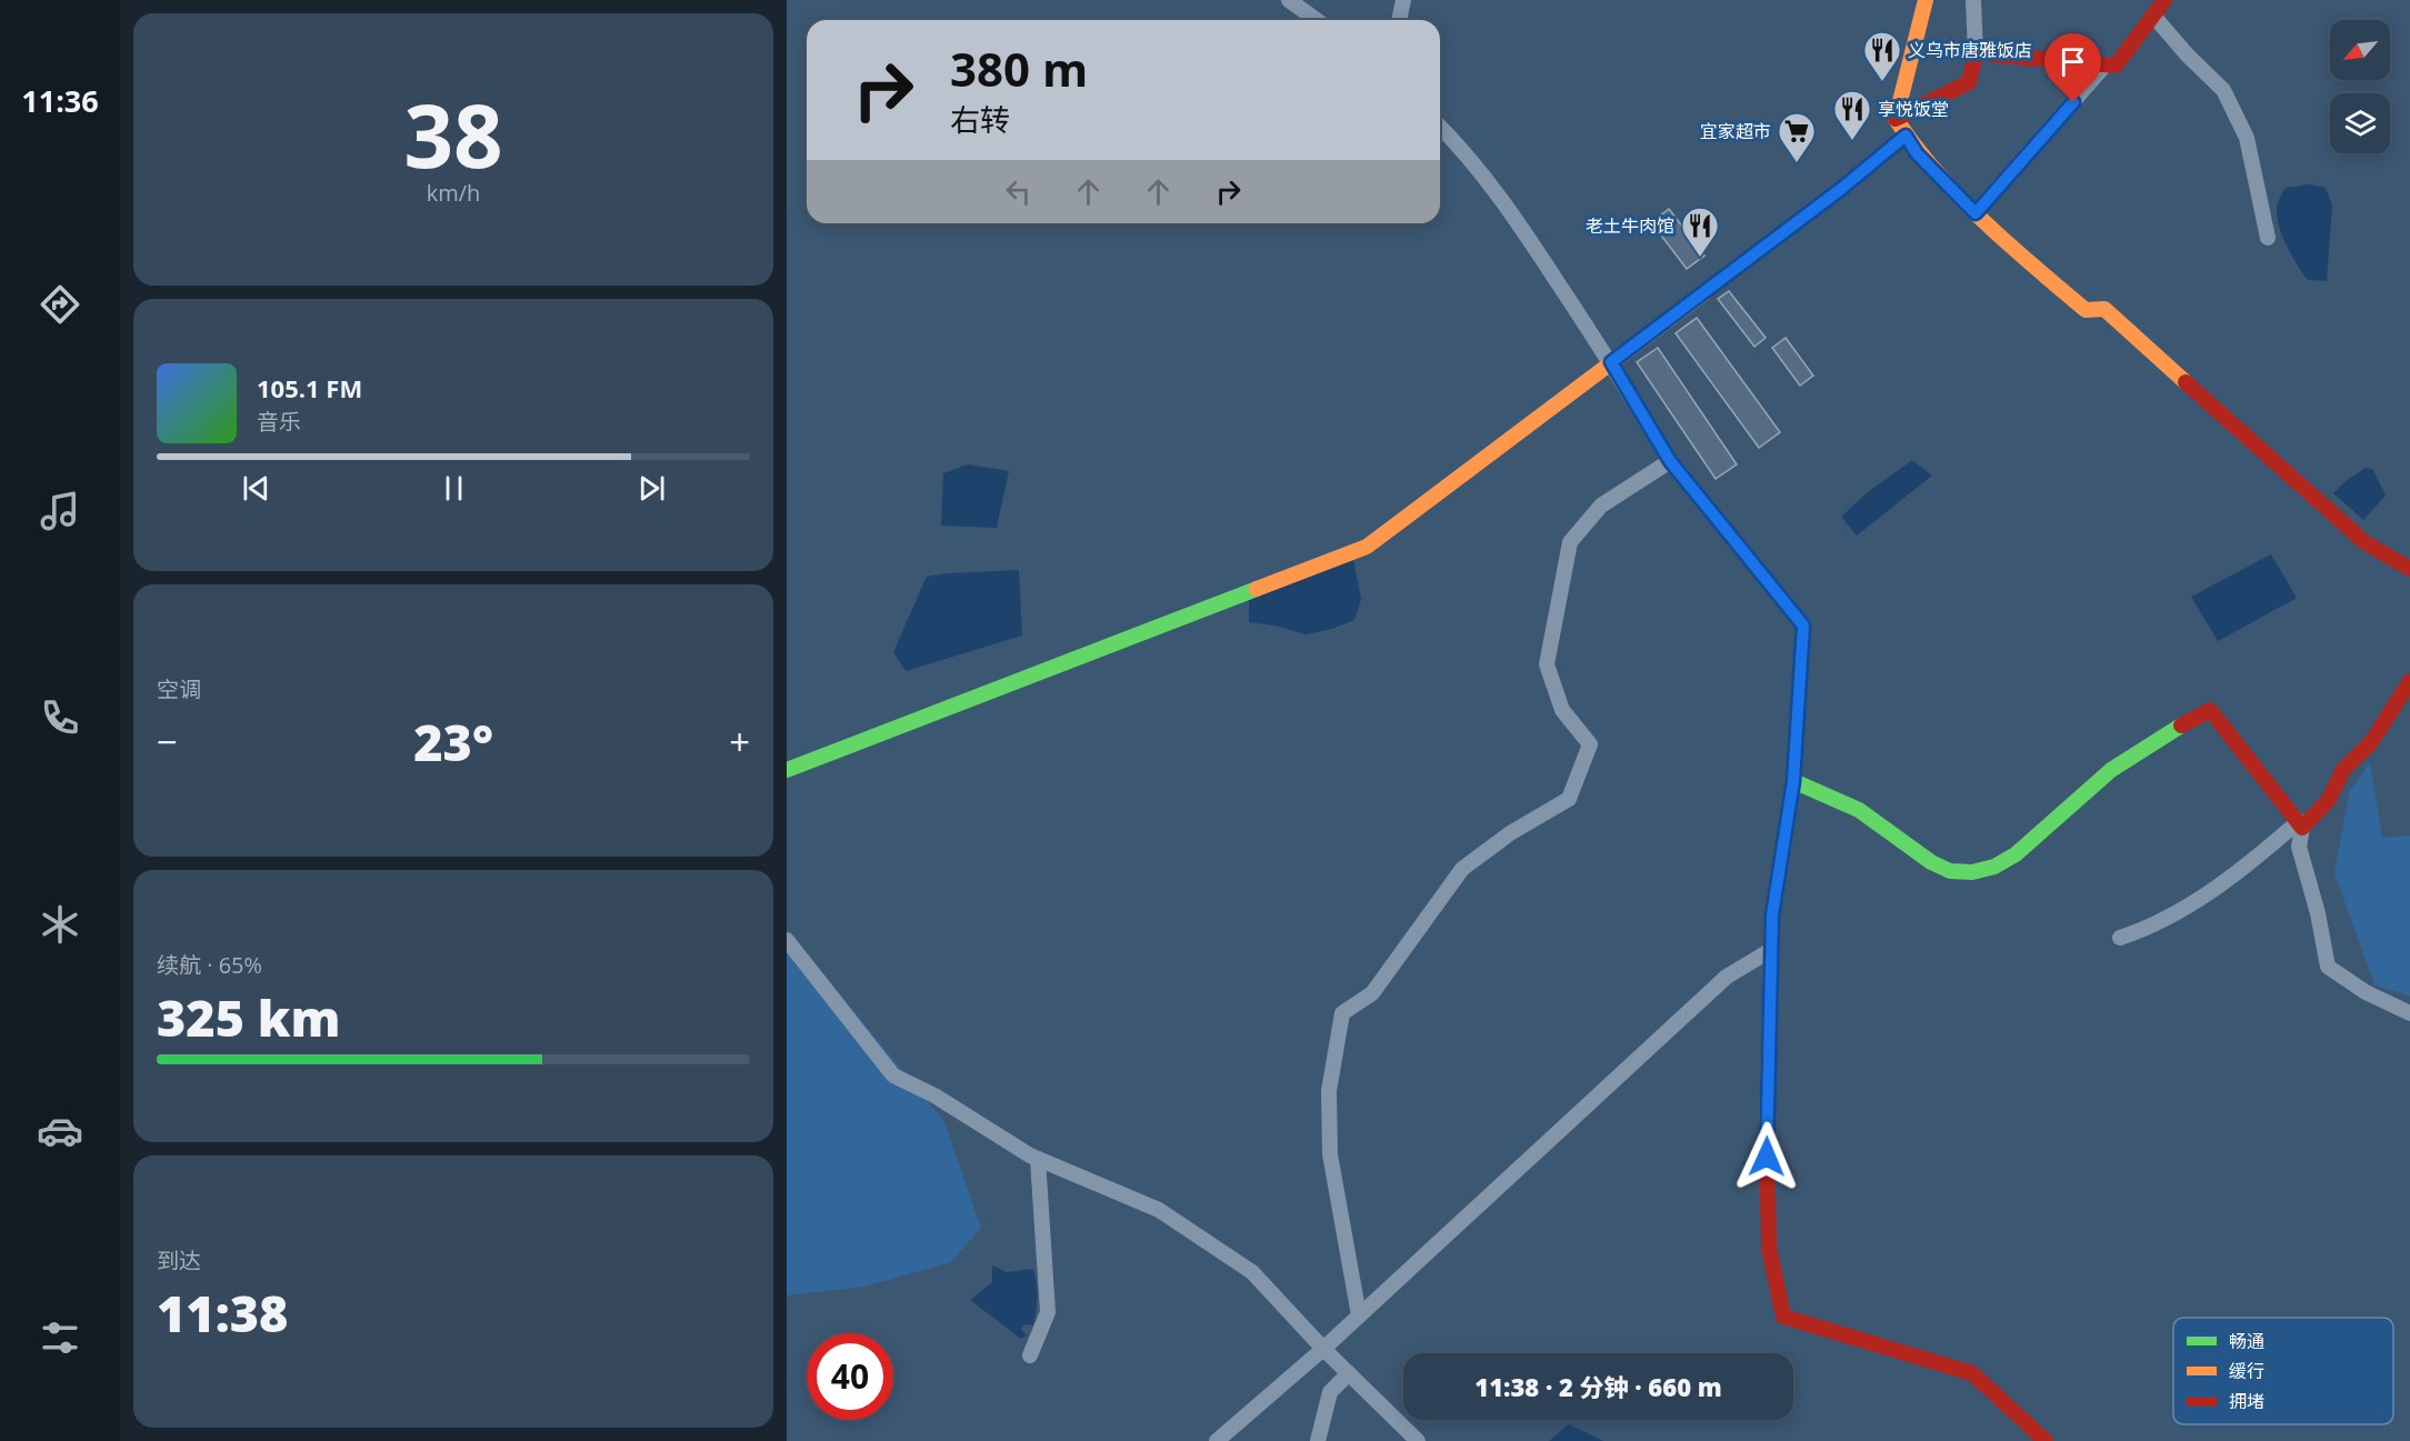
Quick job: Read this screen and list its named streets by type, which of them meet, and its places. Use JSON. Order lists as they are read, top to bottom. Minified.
{"places":{"restaurant":["义乌市唐雅饭店","享悦饭堂","老土牛肉馆"],"supermarket":["宜家超市"]},"legend":["畅通","缓行","拥堵"],"north":"bottom left","page":{"tabs":"11:36","tile":[["38","km/h"],"空调",["续航 · 65%","325 km"],["到达","11:38"]],"turn":["380 m","右转"],"song":["105.1 FM","音乐"],"heat":["−","23°","+"],"limit":"40","trip":"11:38 · 2 分钟 · 660 m"}}
